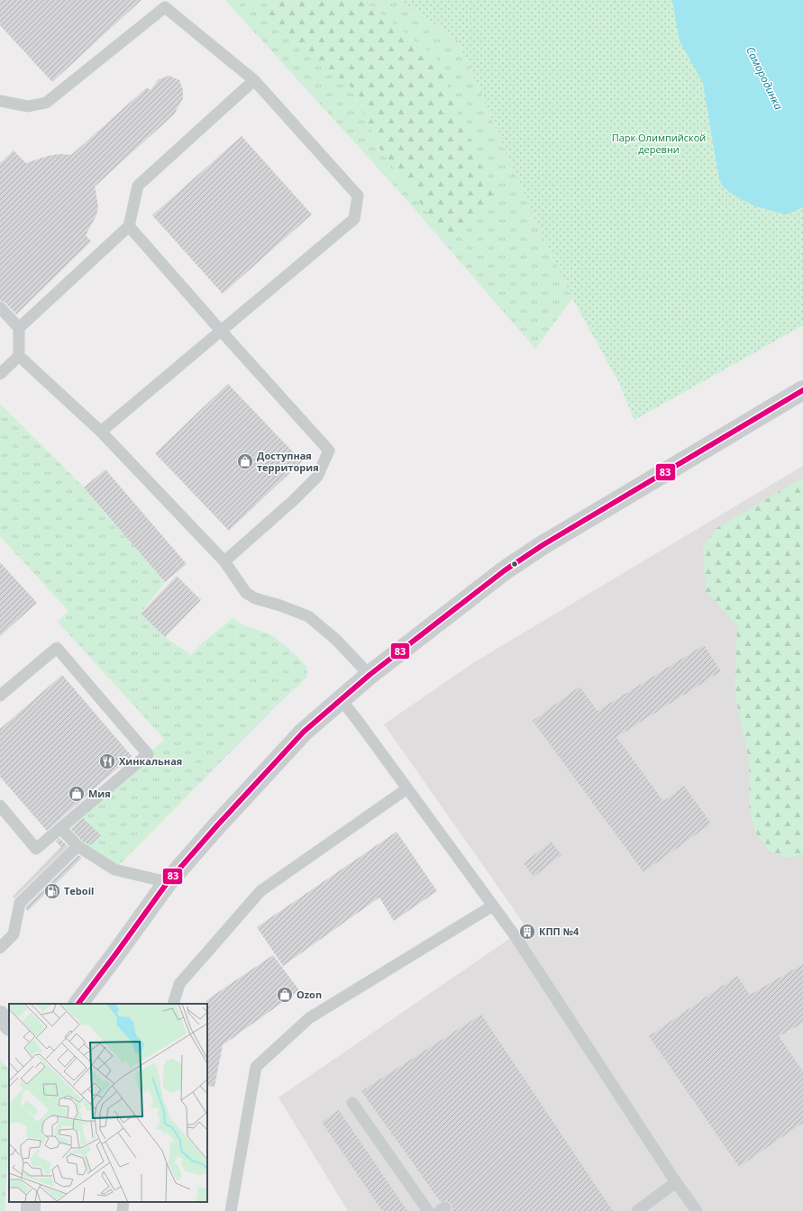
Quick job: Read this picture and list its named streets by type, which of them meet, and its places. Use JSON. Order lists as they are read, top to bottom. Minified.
{"water":["Самородинка"],"parks":["Парк Олимпийской деревни"],"places":{"shop":["Доступная территория","Мия","Ozon"],"restaurant":["Хинкальная"],"fuel station":["Teboil"],"building":["КПП №4"]},"lines":["transit line 83"]}
